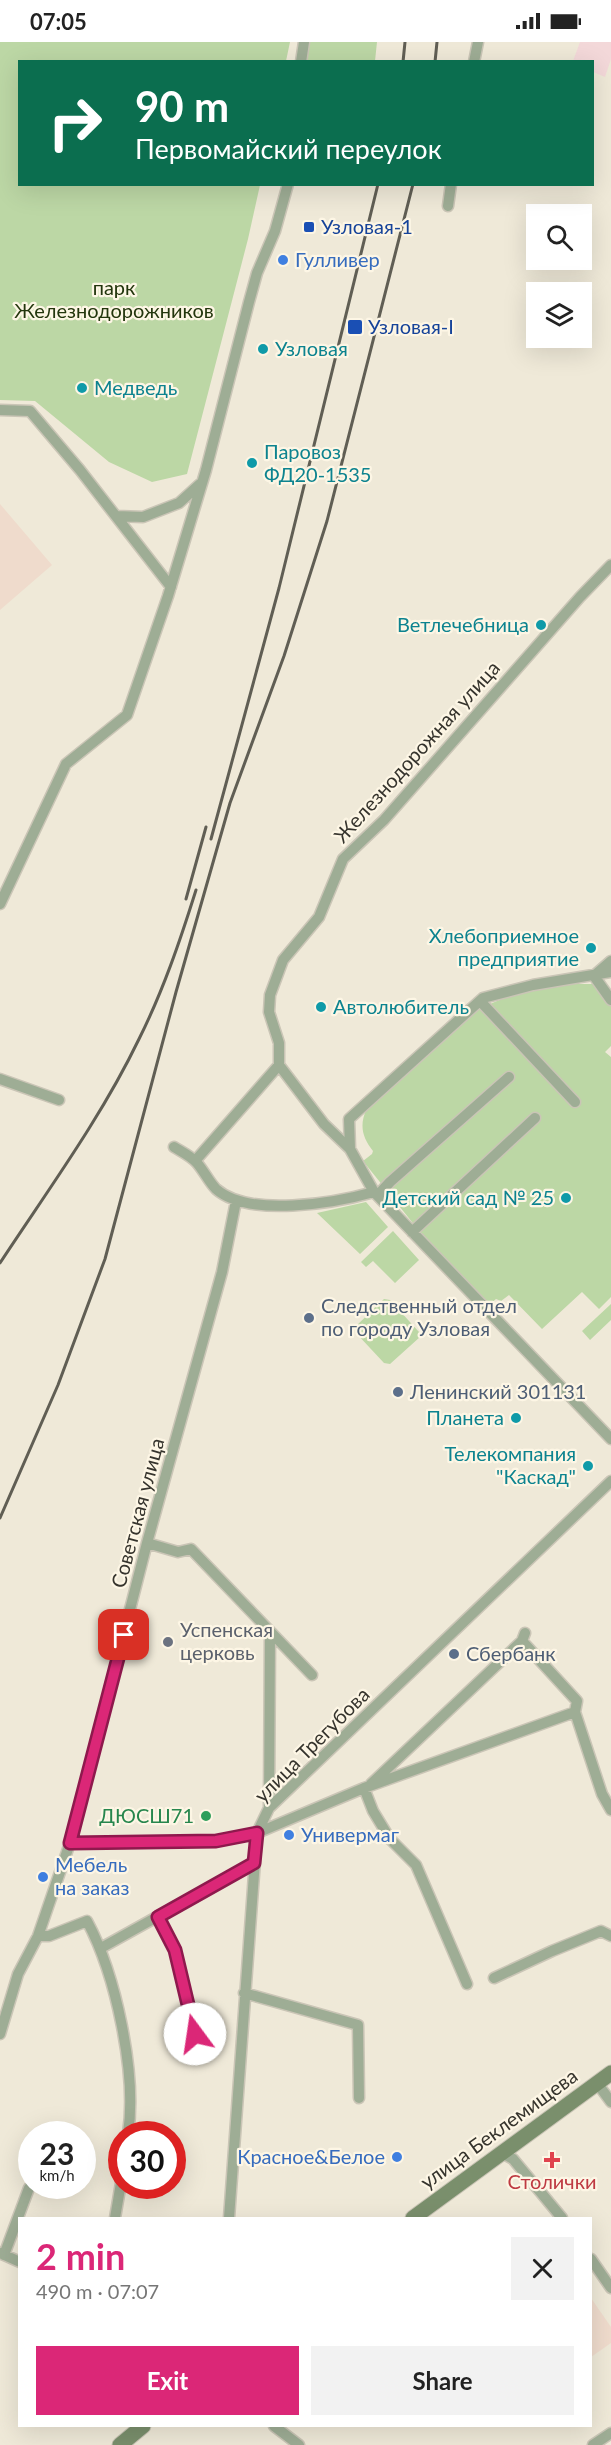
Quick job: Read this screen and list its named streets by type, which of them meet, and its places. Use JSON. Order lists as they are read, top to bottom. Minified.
{"streets":{"main road":["улица Беклемищева"],"street":["Железнодорожная улица","Советская улица","улица Трегубова"]},"parks":["парк Железнодорожников"],"places":{"transit":["Узловая-1","Узловая-I"],"other":["Гулливер","Узловая","Медведь","Паровоз ФД20-1535","Ветлечебница","Хлебоприемное предприятие","Автолюбитель","Детский сад № 25","Следственный отдел по городу Узловая","Ленинский 301131","Планета","Телекомпания \"Каскад\"","Успенская церковь","Сбербанк","ДЮСШ71","Универмаг","Мебель на заказ","Красное&Белое"],"health":["Столички"]},"page":{"status":"07:05","turn":["90 m","Первомайский переулок"],"speed":"23 km/h","limit":"30","heading":["2 min","490 m · 07:07"],"buttons":["Exit","Share"]}}
